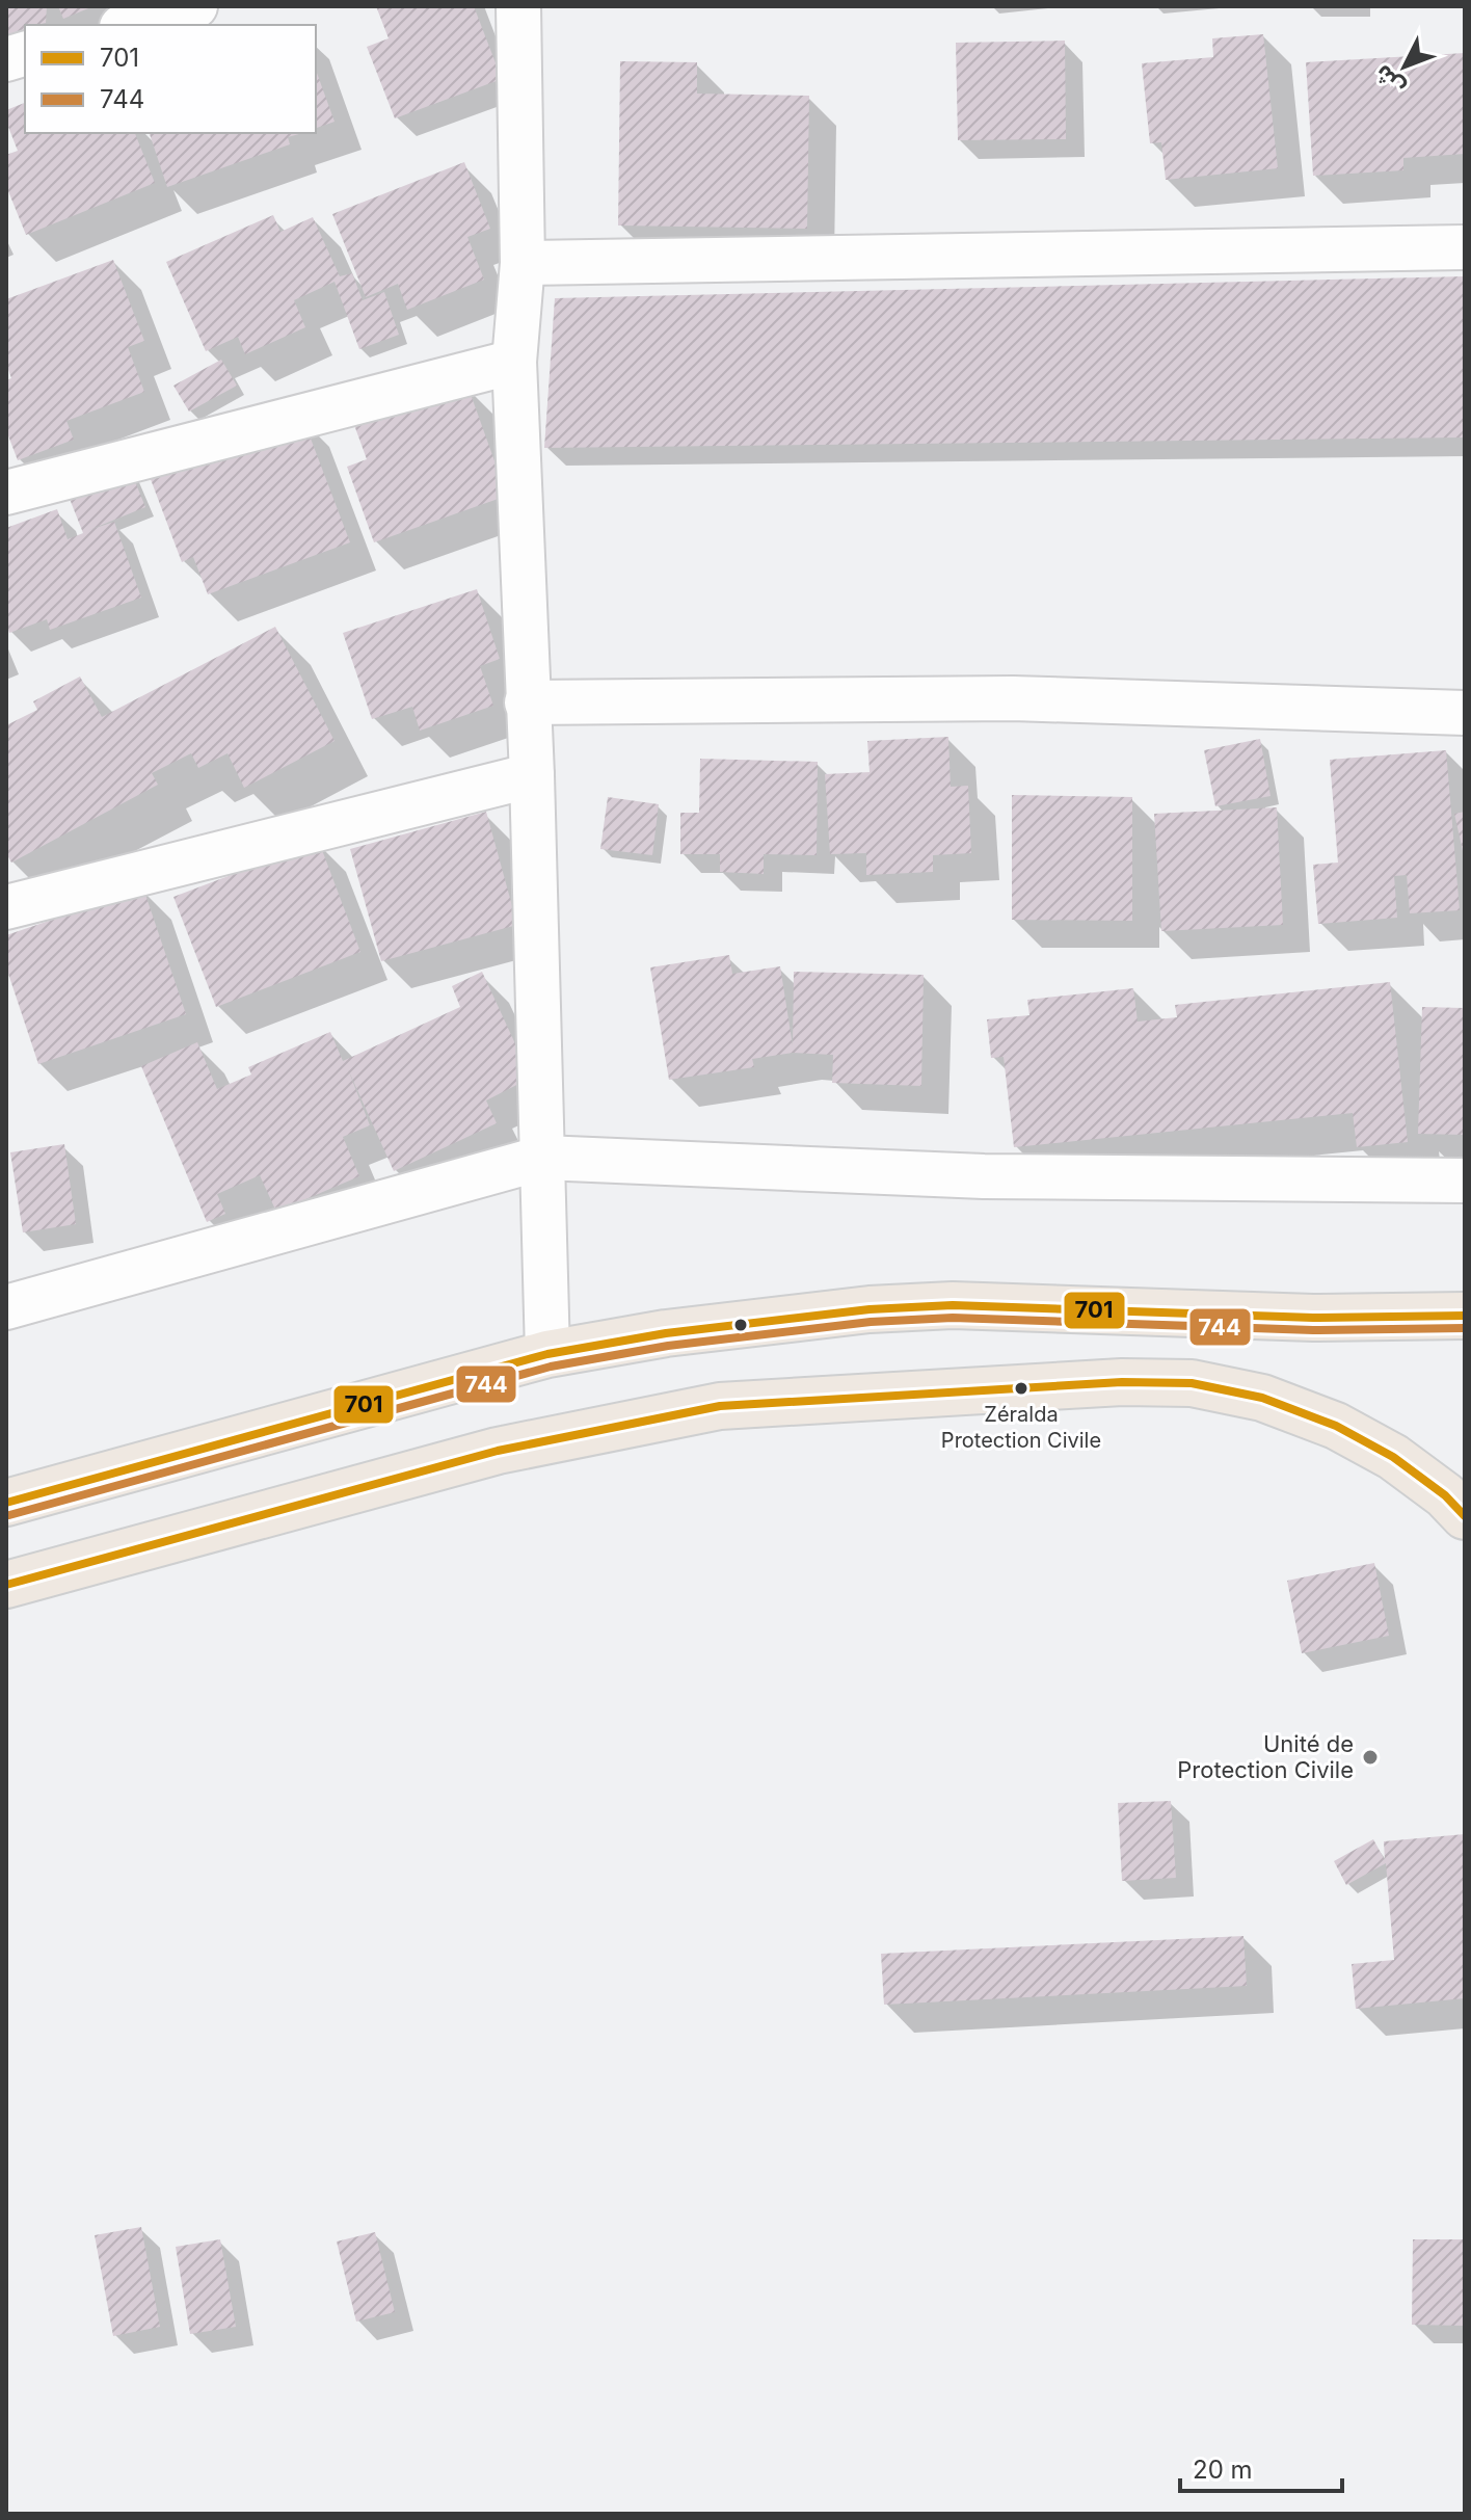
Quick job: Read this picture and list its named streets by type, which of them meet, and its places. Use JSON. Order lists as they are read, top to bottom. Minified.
{"places":["Zéralda Protection Civile","Unité de Protection Civile"],"lines":["transit line 701","transit line 744"],"legend":["701","744"],"scale_bar":"20 m","north":"bottom left"}
